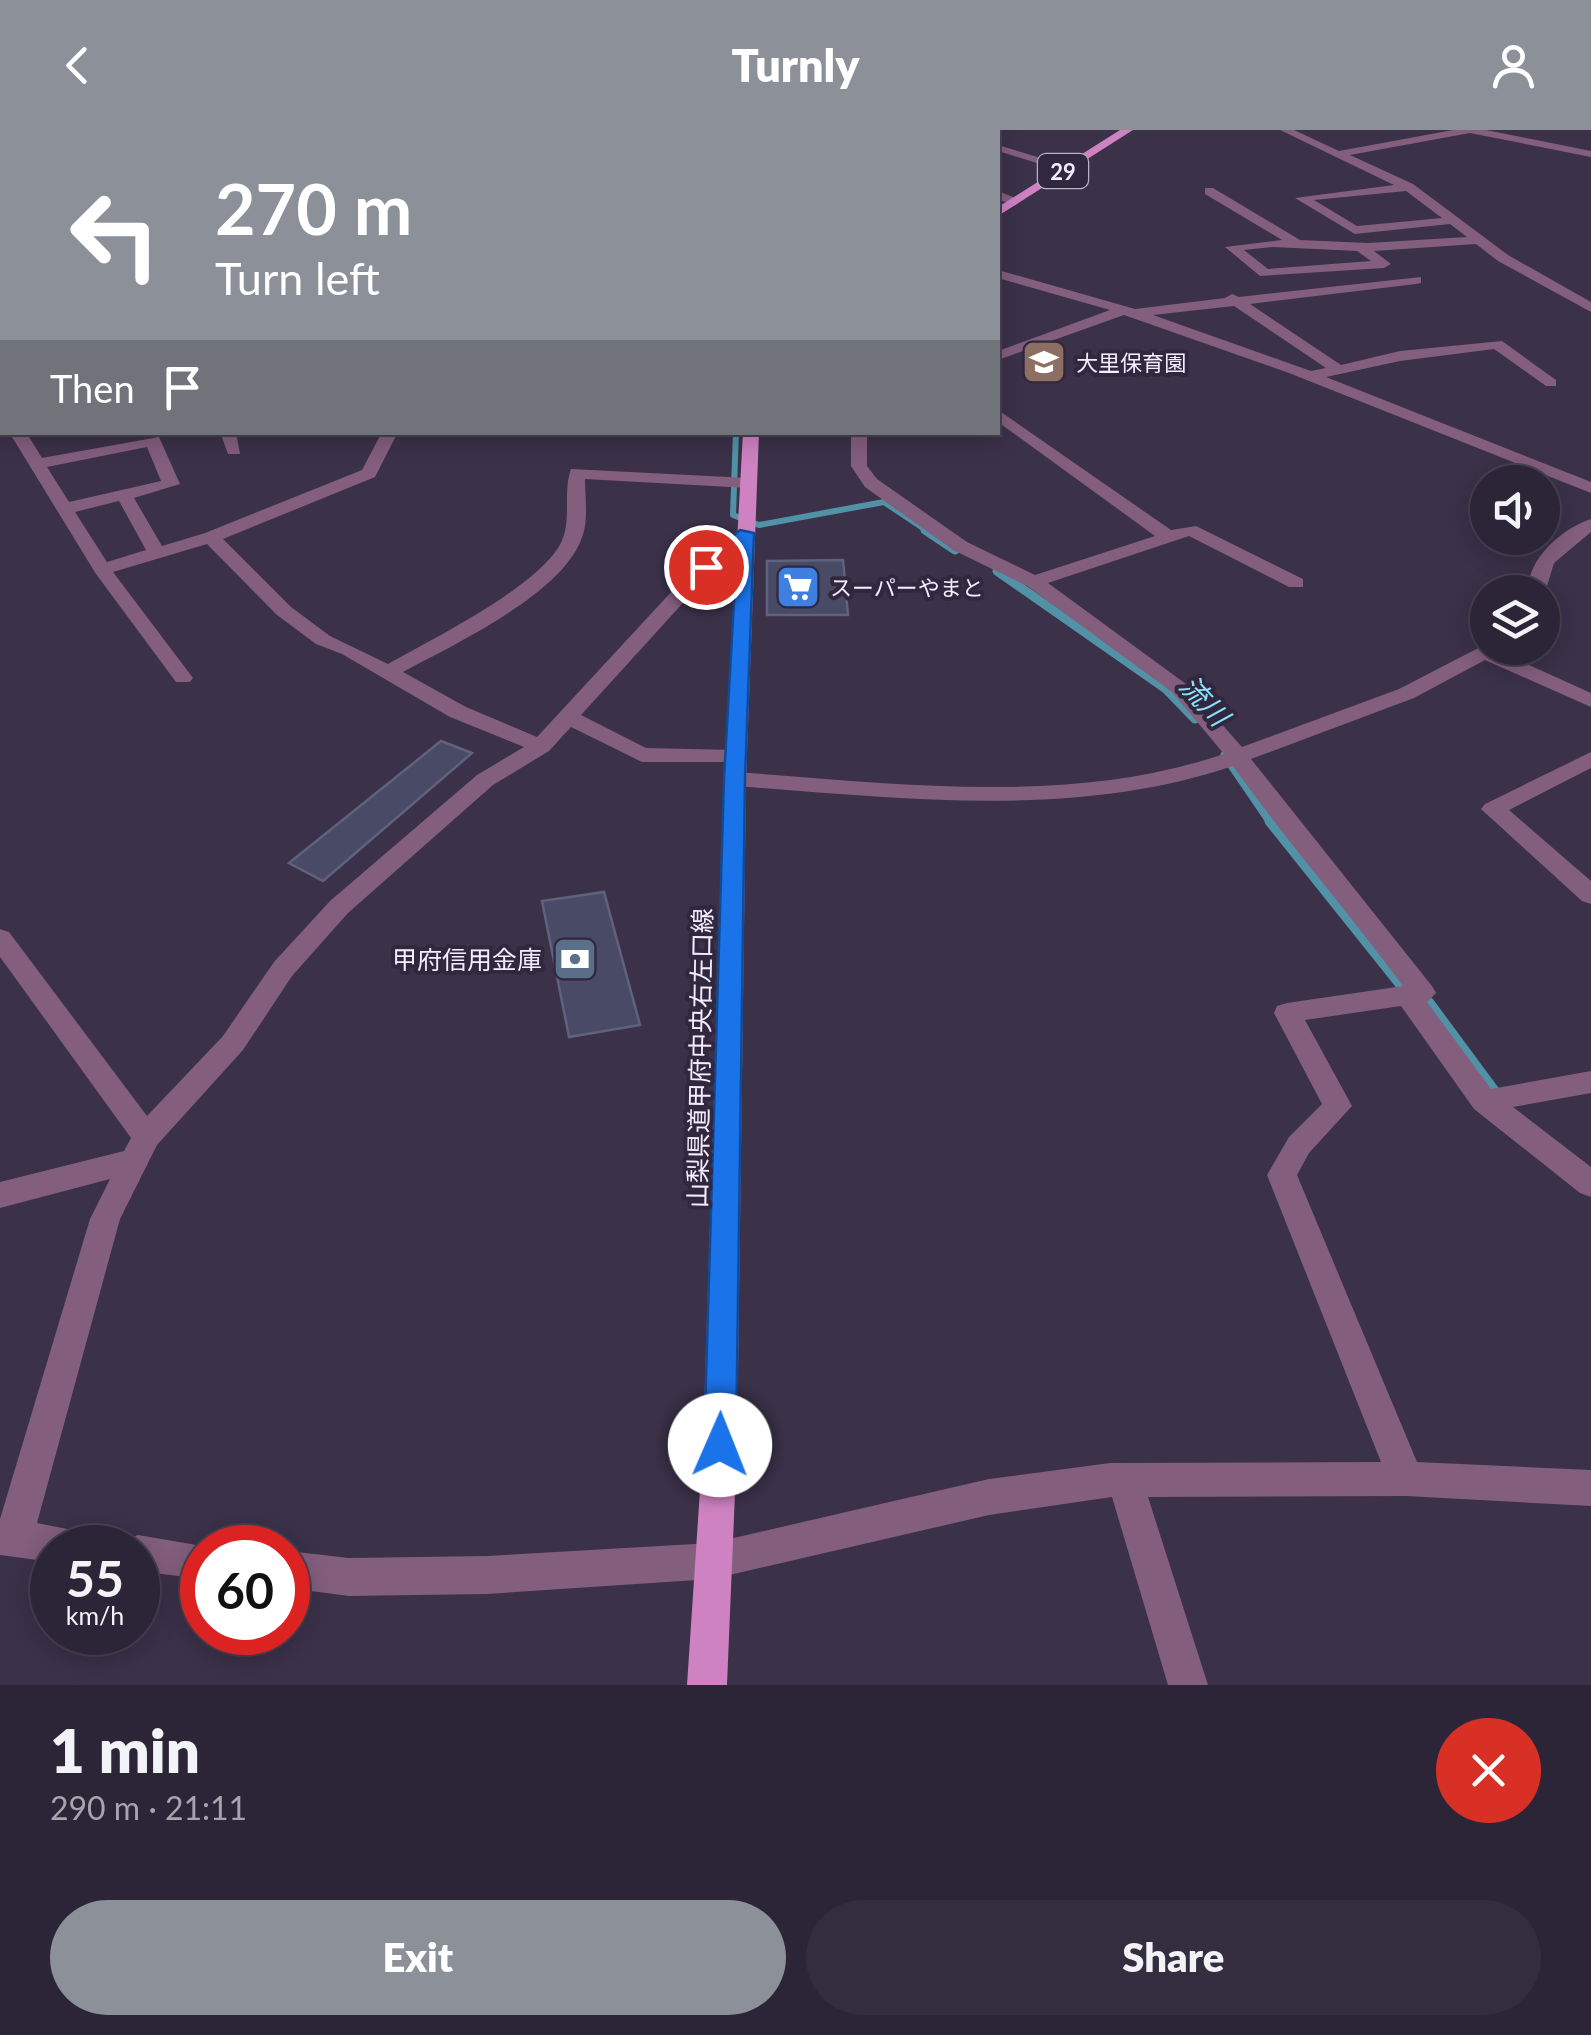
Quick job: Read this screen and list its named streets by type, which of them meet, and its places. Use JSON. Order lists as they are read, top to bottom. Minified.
{"streets":{"main road":["29","山梨県道甲府中央右左口線"]},"water":["流川"],"places":{"school or university":["大里保育園"],"supermarket":["スーパーやまと"],"bank":["甲府信用金庫"]},"page":{"header":"Turnly","turn":["270 m","Turn left"],"then":"Then","speed":"55 km/h","limit":"60","heading":["1 min","290 m · 21:11"],"buttons":["Exit","Share"]}}
